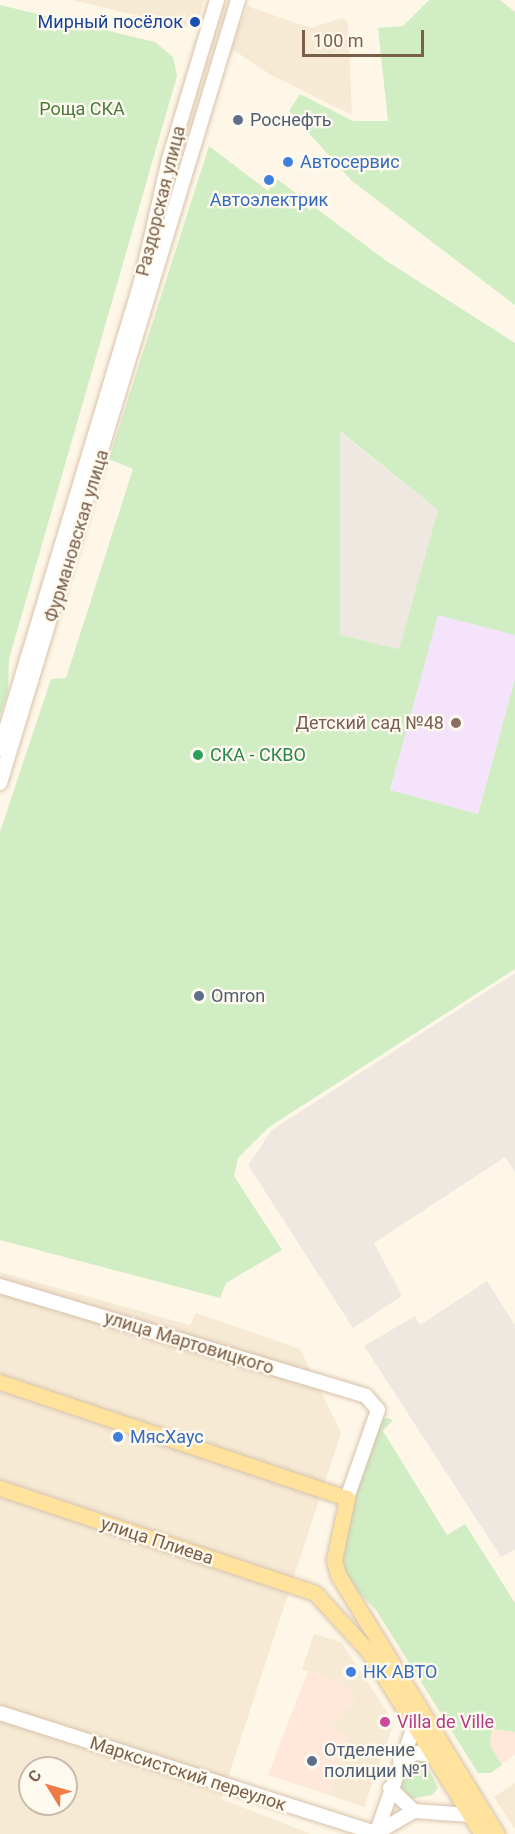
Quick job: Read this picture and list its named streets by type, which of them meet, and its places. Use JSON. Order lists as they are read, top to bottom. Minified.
{"streets":{"main road":["Раздорская улица","Фурмановская улица","улица Мартовицкого","улица Плиева","Марксистский переулок"]},"crossings":[["Раздорская улица","Фурмановская улица"]],"parks":["Роща СКА"],"places":["Мирный посёлок","Роснефть","Автосервис","Автоэлектрик","Детский сад №48","СКА - СКВО","Omron","МясХаус","НК АВТО","Villa de Ville","Отделение полиции №1"],"scale_bar":"100 m","north":"top left"}
